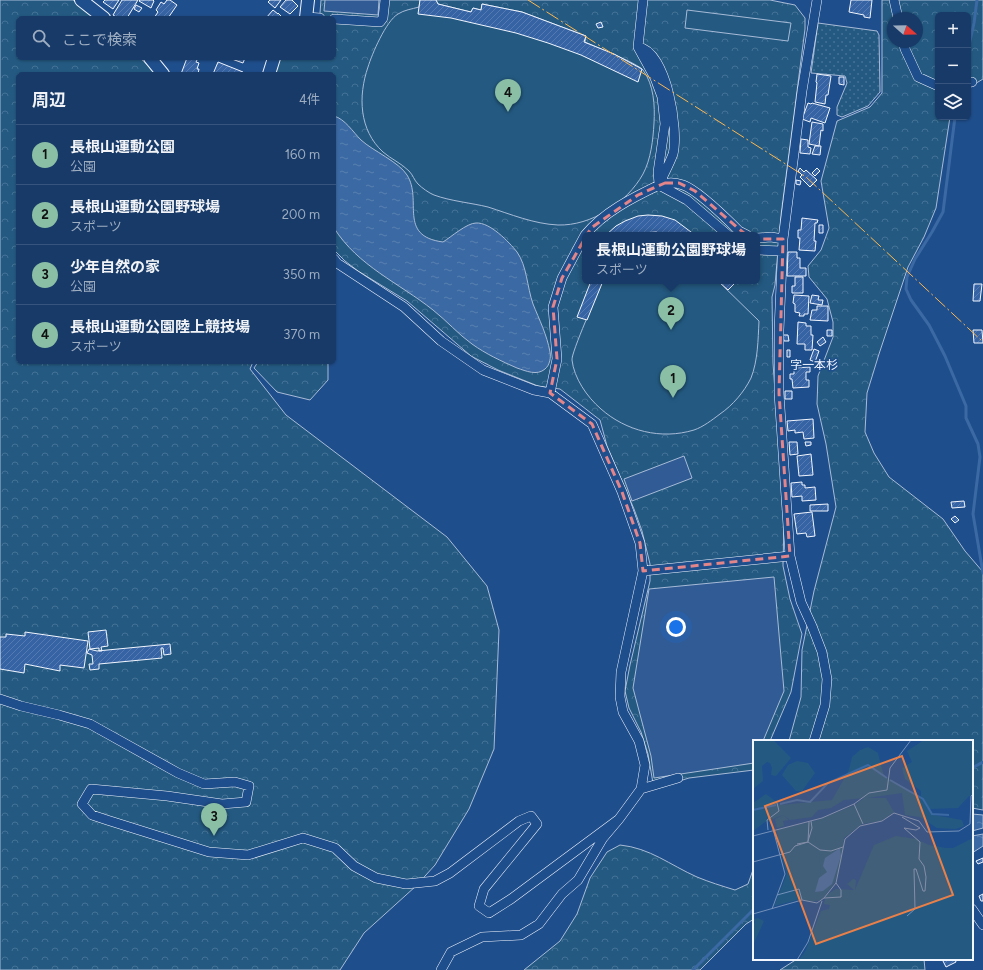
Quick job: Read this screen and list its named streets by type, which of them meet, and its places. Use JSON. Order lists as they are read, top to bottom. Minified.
{"districts":["字一本杉"],"north":"right","page":{"map_buttons":["+","−"],"search":"ここで検索","heading":["周辺","4件"],"pins":["4","2","1","3"],"list":[{"mark":"1","name":"長根山運動公園","note":"公園","value":"160 m"},{"mark":"2","name":"長根山運動公園野球場","note":"スポーツ","value":"200 m"},{"mark":"3","name":"少年自然の家","note":"公園","value":"350 m"},{"mark":"4","name":"長根山運動公園陸上競技場","note":"スポーツ","value":"370 m"}],"popup":["長根山運動公園野球場","スポーツ"]}}
